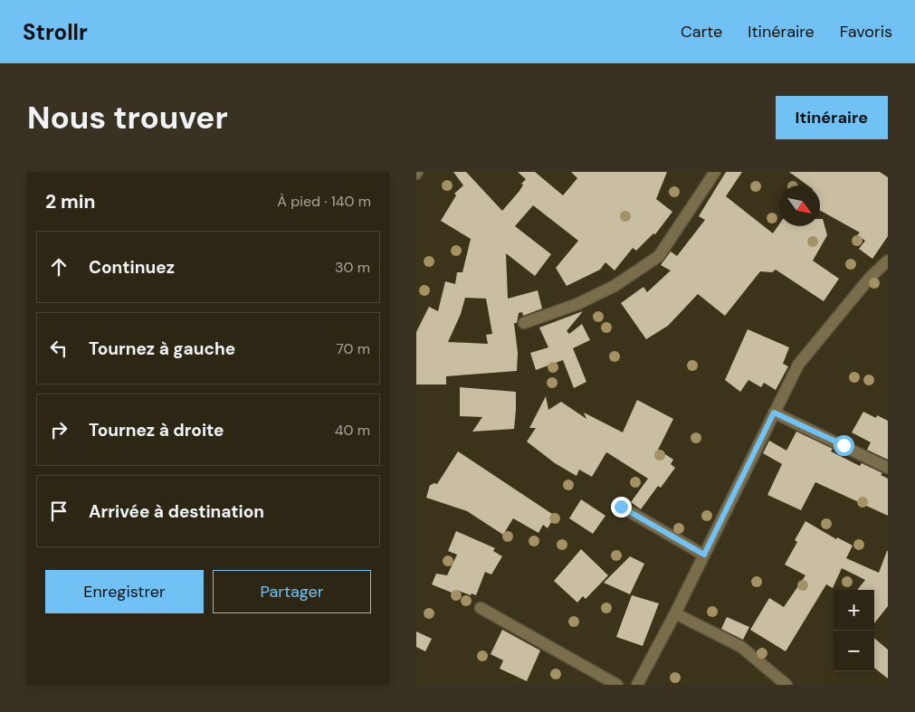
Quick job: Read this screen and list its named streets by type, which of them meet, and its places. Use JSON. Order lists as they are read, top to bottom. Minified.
{"north":"bottom right","page":{"header":"Strollr","nav":["Carte","Itinéraire","Favoris"],"buttons":["Itinéraire",["Enregistrer","Partager"]],"title":"Nous trouver","heading":["2 min","À pied · 140 m"],"list":[["Continuez","30 m"],["Tournez à gauche","70 m"],["Tournez à droite","40 m"],"Arrivée à destination"],"map_buttons":["+","−"]}}
